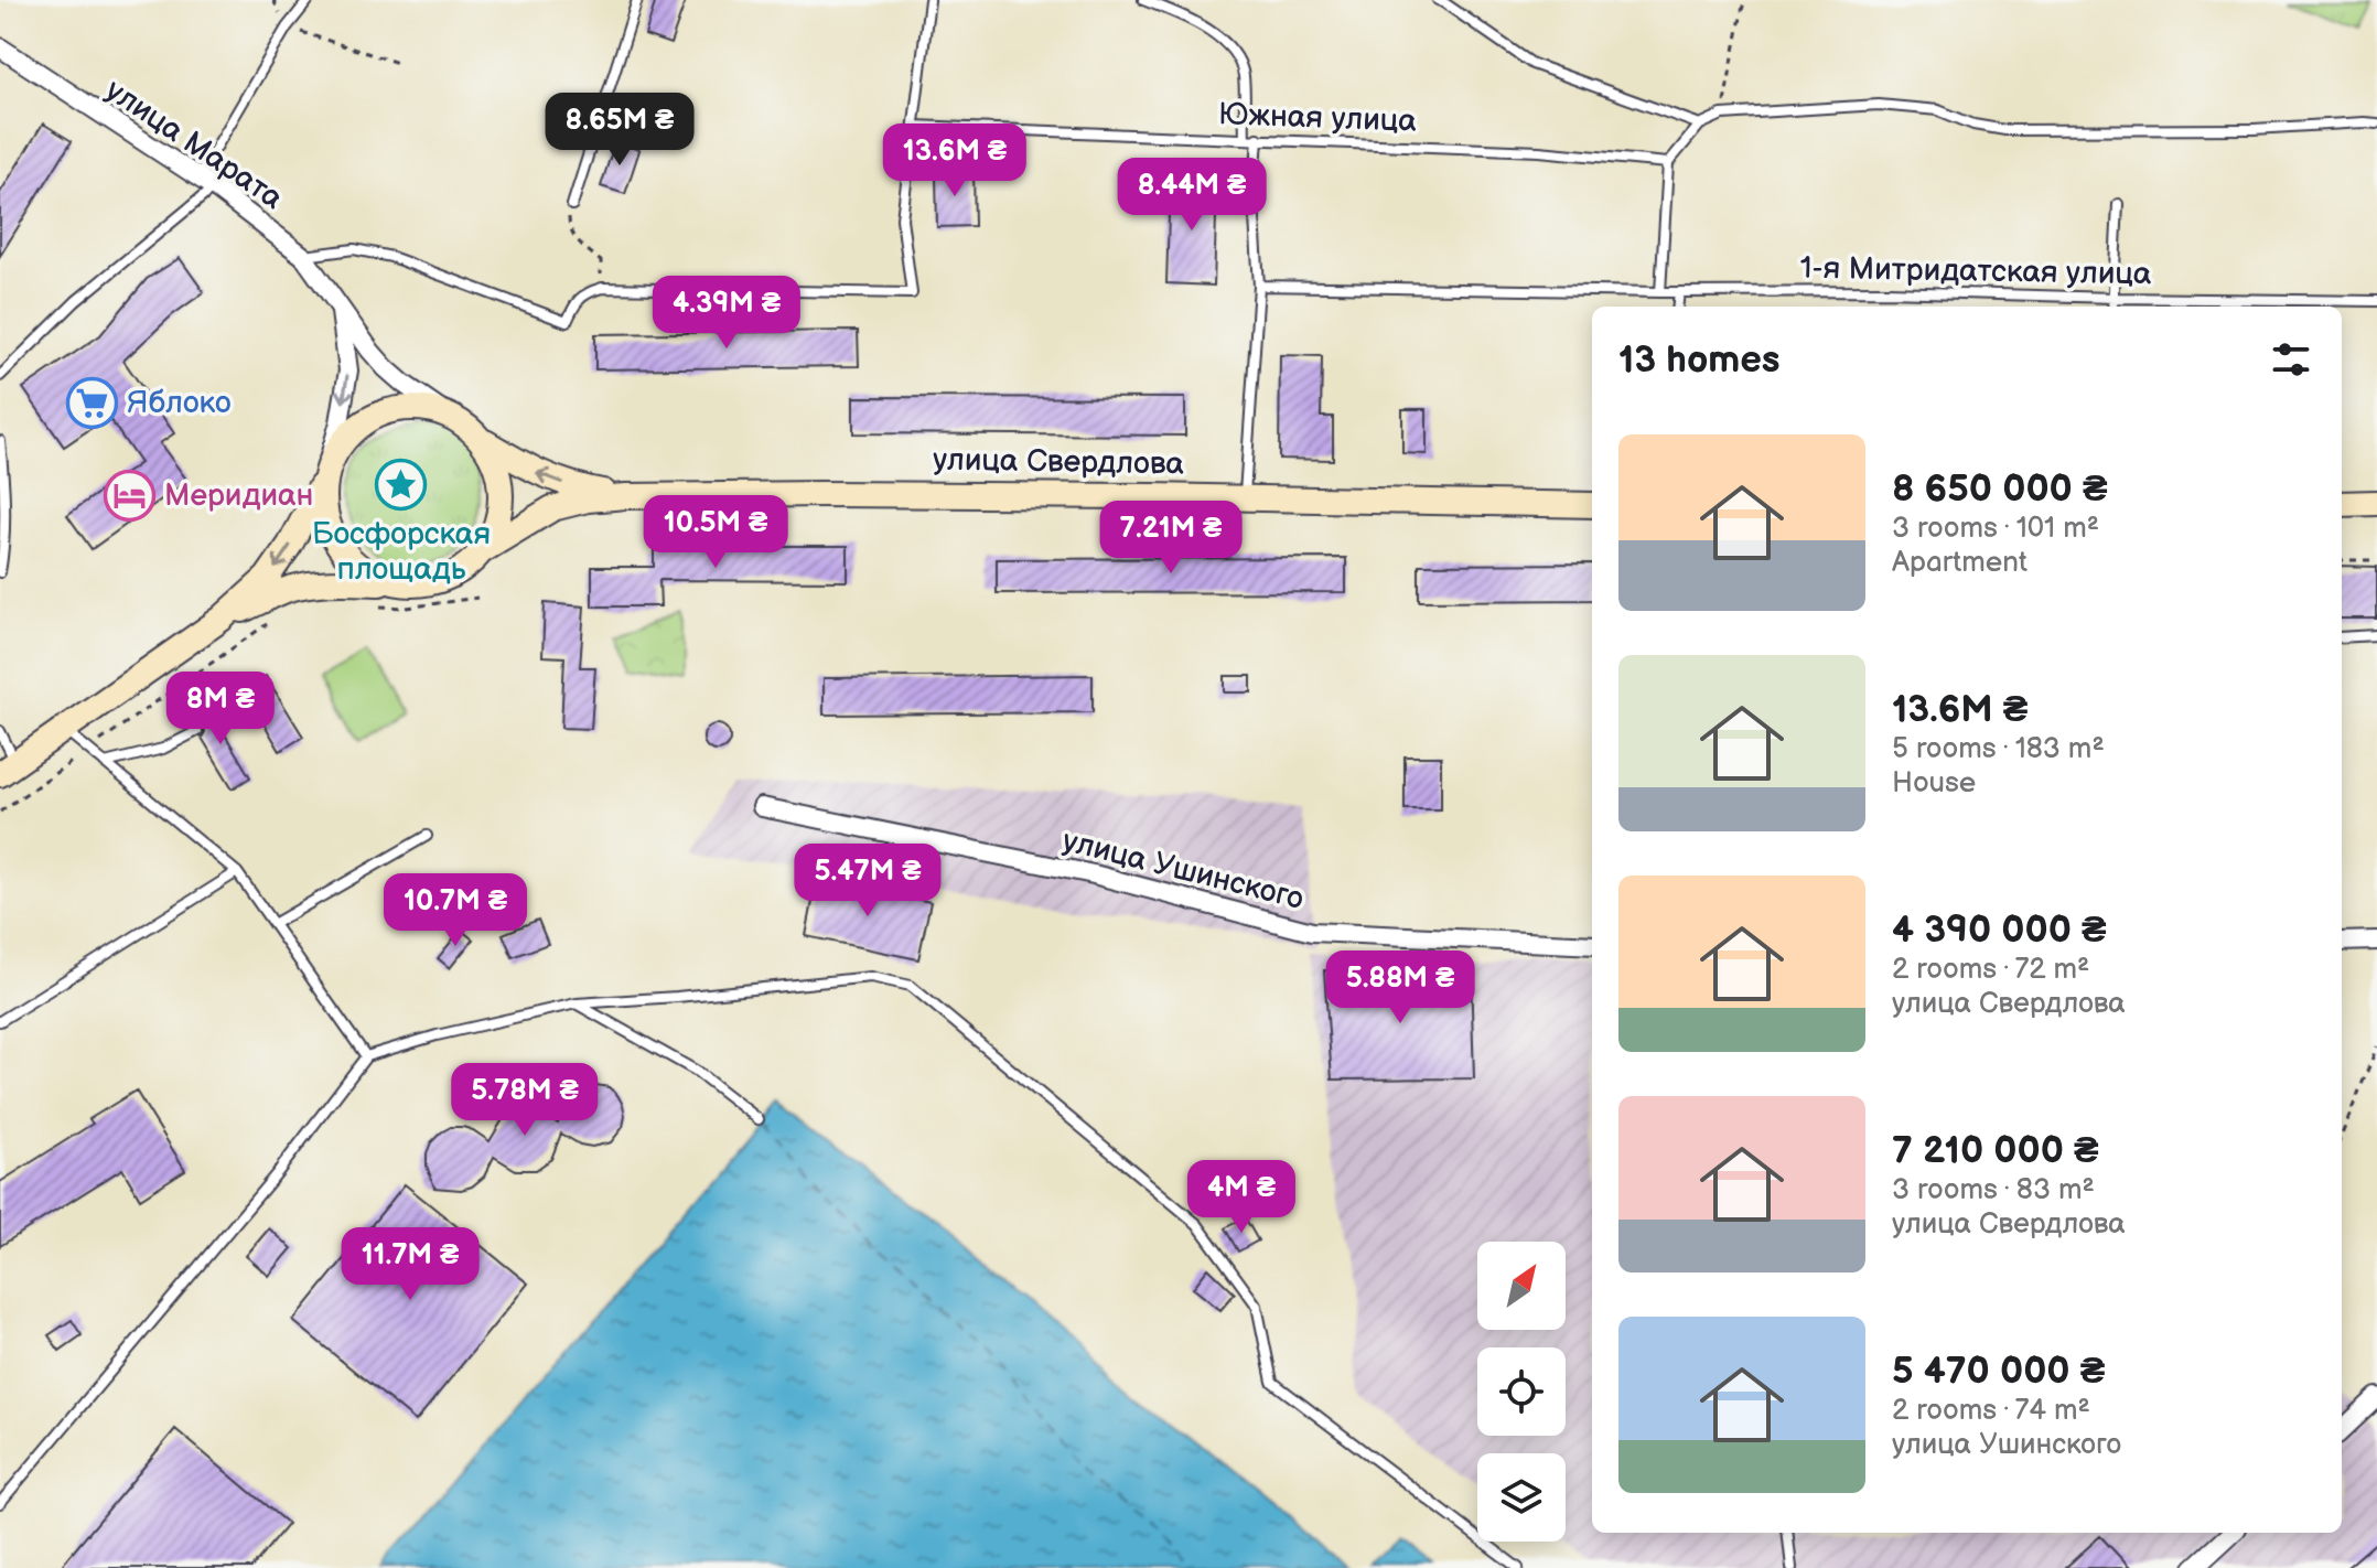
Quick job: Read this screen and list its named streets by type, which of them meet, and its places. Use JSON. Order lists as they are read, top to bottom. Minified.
{"streets":{"main road":["улица Свердлова"],"street":["улица Марата","улица Ушинского"],"lane":["Южная улица","1-я Митридатская улица"]},"places":{"supermarket":["Яблоко"],"place":["Босфорская площадь"],"hotel":["Меридиан"]},"north":"top right","page":{"price":["8.65M ₴","13.6M ₴","8.44M ₴","4.39M ₴","10.5M ₴","7.21M ₴","8M ₴","5.47M ₴","10.7M ₴","5.88M ₴","5.78M ₴","4M ₴","11.7M ₴"],"heading":"13 homes","list":[{"name":"8 650 000 ₴","note":"3 rooms · 101 m² · Apartment"},{"name":"13.6M ₴","note":"5 rooms · 183 m² · House"},{"name":"4 390 000 ₴","note":"2 rooms · 72 m² · улица Свердлова"},{"name":"7 210 000 ₴","note":"3 rooms · 83 m² · улица Свердлова"},{"name":"5 470 000 ₴","note":"2 rooms · 74 m² · улица Ушинского"}]}}
